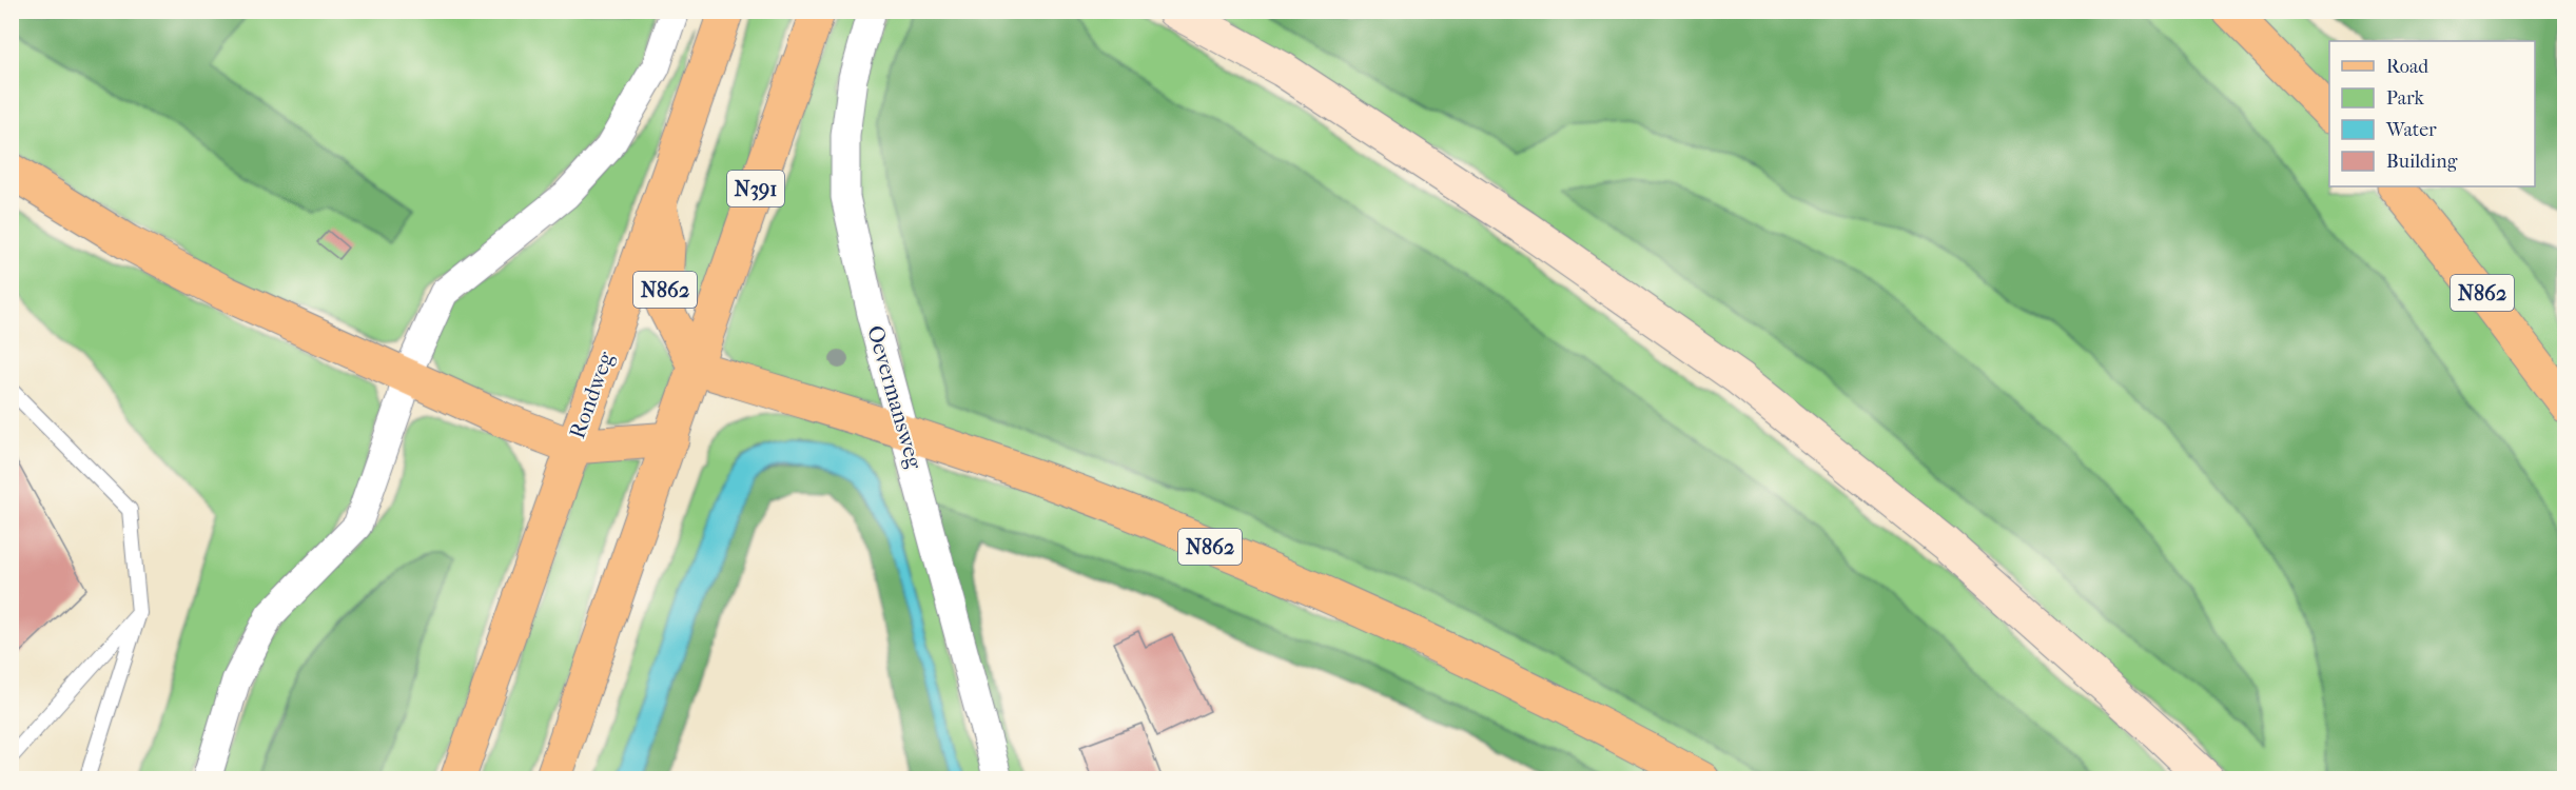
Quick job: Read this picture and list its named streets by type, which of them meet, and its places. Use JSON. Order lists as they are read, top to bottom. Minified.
{"streets":{"main road":["N391","N862","Rondweg"],"street":["Oevermansweg"]},"crossings":[["N391","N862"],["N862","Rondweg"],["N862","Oevermansweg"]],"legend":["Road","Park","Water","Building"]}
